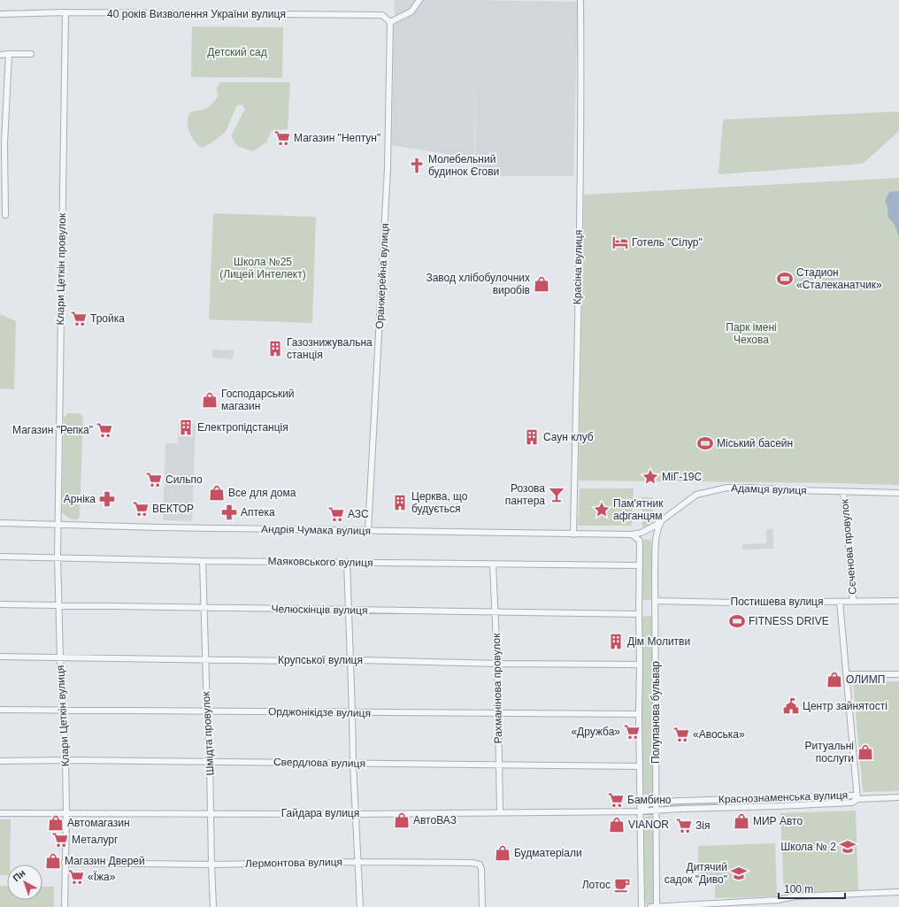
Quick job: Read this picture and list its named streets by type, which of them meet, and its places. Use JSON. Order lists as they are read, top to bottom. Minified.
{"streets":{"street":["40 років Визволення України вулиця","Красіна вулиця","Клари Цеткін провулок","Оранжерейна вулиця","Адамця вулиця","Андрія Чумака вулиця","Сєченова провулок","Маяковського вулиця","Постишева вулиця","Челюскінців вулиця","Крупської вулиця","Рахманінова провулок","Орджонікідзе вулиця","Полупанова бульвар","Клари Цеткін вулиця","Шмідта провулок","Свердлова вулиця","Краснознаменська вулиця","Гайдара вулиця","Лермонтова вулиця"]},"crossings":[["40 років Визволення України вулиця","Клари Цеткін провулок"],["40 років Визволення України вулиця","Оранжерейна вулиця"],["Красіна вулиця","Андрія Чумака вулиця"],["Клари Цеткін провулок","Андрія Чумака вулиця"],["Клари Цеткін провулок","Клари Цеткін вулиця"],["Оранжерейна вулиця","Андрія Чумака вулиця"],["Адамця вулиця","Андрія Чумака вулиця"],["Адамця вулиця","Сєченова провулок"],["Адамця вулиця","Полупанова бульвар"],["Андрія Чумака вулиця","Полупанова бульвар"],["Андрія Чумака вулиця","Клари Цеткін вулиця"],["Сєченова провулок","Постишева вулиця"],["Сєченова провулок","Краснознаменська вулиця"],["Маяковського вулиця","Рахманінова провулок"],["Маяковського вулиця","Полупанова бульвар"],["Маяковського вулиця","Клари Цеткін вулиця"],["Маяковського вулиця","Шмідта провулок"],["Постишева вулиця","Полупанова бульвар"],["Челюскінців вулиця","Рахманінова провулок"],["Челюскінців вулиця","Полупанова бульвар"],["Челюскінців вулиця","Клари Цеткін вулиця"],["Челюскінців вулиця","Шмідта провулок"],["Крупської вулиця","Рахманінова провулок"],["Крупської вулиця","Полупанова бульвар"],["Крупської вулиця","Клари Цеткін вулиця"],["Крупської вулиця","Шмідта провулок"],["Рахманінова провулок","Орджонікідзе вулиця"],["Рахманінова провулок","Свердлова вулиця"],["Рахманінова провулок","Гайдара вулиця"],["Орджонікідзе вулиця","Полупанова бульвар"],["Орджонікідзе вулиця","Клари Цеткін вулиця"],["Орджонікідзе вулиця","Шмідта провулок"],["Полупанова бульвар","Свердлова вулиця"],["Полупанова бульвар","Краснознаменська вулиця"],["Полупанова бульвар","Гайдара вулиця"],["Клари Цеткін вулиця","Свердлова вулиця"],["Клари Цеткін вулиця","Гайдара вулиця"],["Клари Цеткін вулиця","Лермонтова вулиця"],["Шмідта провулок","Свердлова вулиця"],["Шмідта провулок","Гайдара вулиця"],["Шмідта провулок","Лермонтова вулиця"],["Краснознаменська вулиця","Гайдара вулиця"]],"parks":["Детский сад","Школа №25 (Лицей Интелект)","Парк імені Чехова"],"places":{"supermarket":["Магазин \"Нептун\"","Тройка","Магазин \"Репка\"","Сильпо","ВЕКТОР","АЗС","«Дружба»","«Авоська»","Бамбино","Зія","Металург","«Їжа»"],"church":["Молебельний будинок Єгови"],"hotel":["Готель \"Сілур\""],"sports":["Стадион «Сталеканатчик»","Міський басейн","FITNESS DRIVE"],"shop":["Завод хлібобулочних виробів","Господарський магазин","Все для дома","ОЛИМП","Ритуальні послуги","АвтоВАЗ","МИР Авто","Автомагазин","VIANOR","Будматеріали","Магазин Дверей"],"building":["Газознижувальна станція","Електропідстанція","Саун клуб","Церква, що будується","Дім Молитви"],"place":["МіГ-19С","Пам'ятник афганцям"],"bar":["Розова пантера"],"pharmacy":["Арніка","Аптека"],"public building":["Центр зайнятості"],"school or university":["Школа № 2","Дитячий садок \"Диво\""],"cafe":["Лотос"]},"scale_bar":"100 m","north":"top left"}
